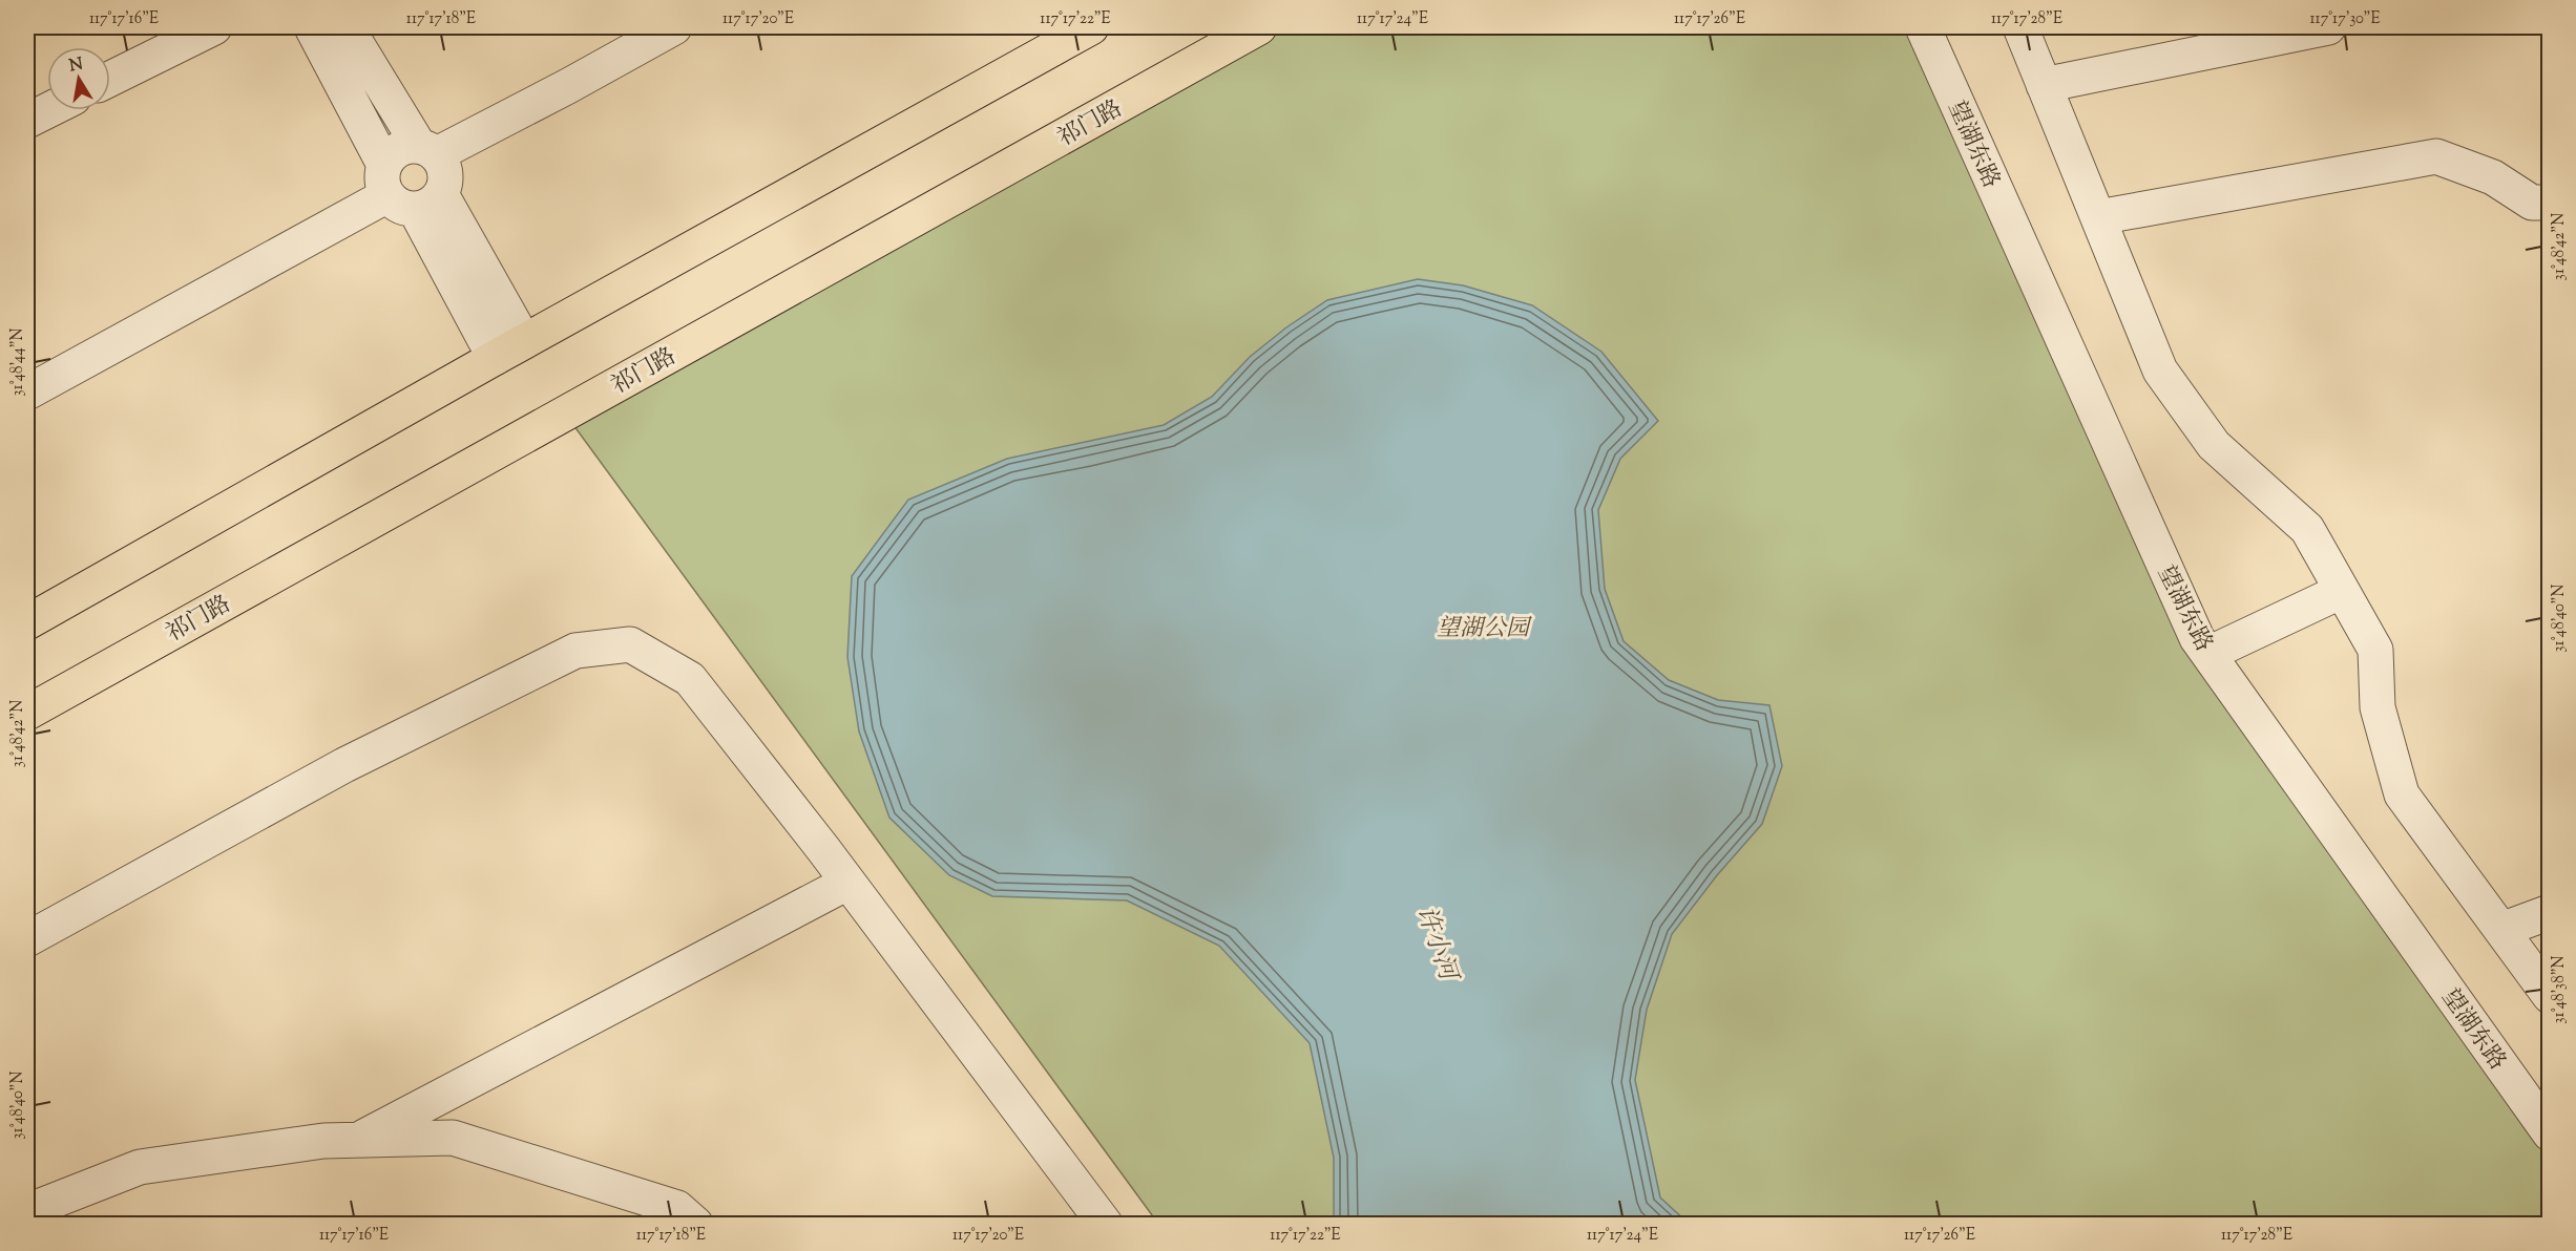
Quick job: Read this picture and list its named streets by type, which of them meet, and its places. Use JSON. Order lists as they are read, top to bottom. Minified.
{"streets":{"main road":["祁门路"],"street":["望湖东路"]},"water":["许小河"],"parks":["望湖公园"],"north":"top","coordinates":["117°17'16\"E","117°17'18\"E","117°17'20\"E","117°17'22\"E","117°17'24\"E","117°17'26\"E","117°17'28\"E","117°17'30\"E","31°48'42\"N","31°48'44\"N","31°48'40\"N","31°48'38\"N"]}
